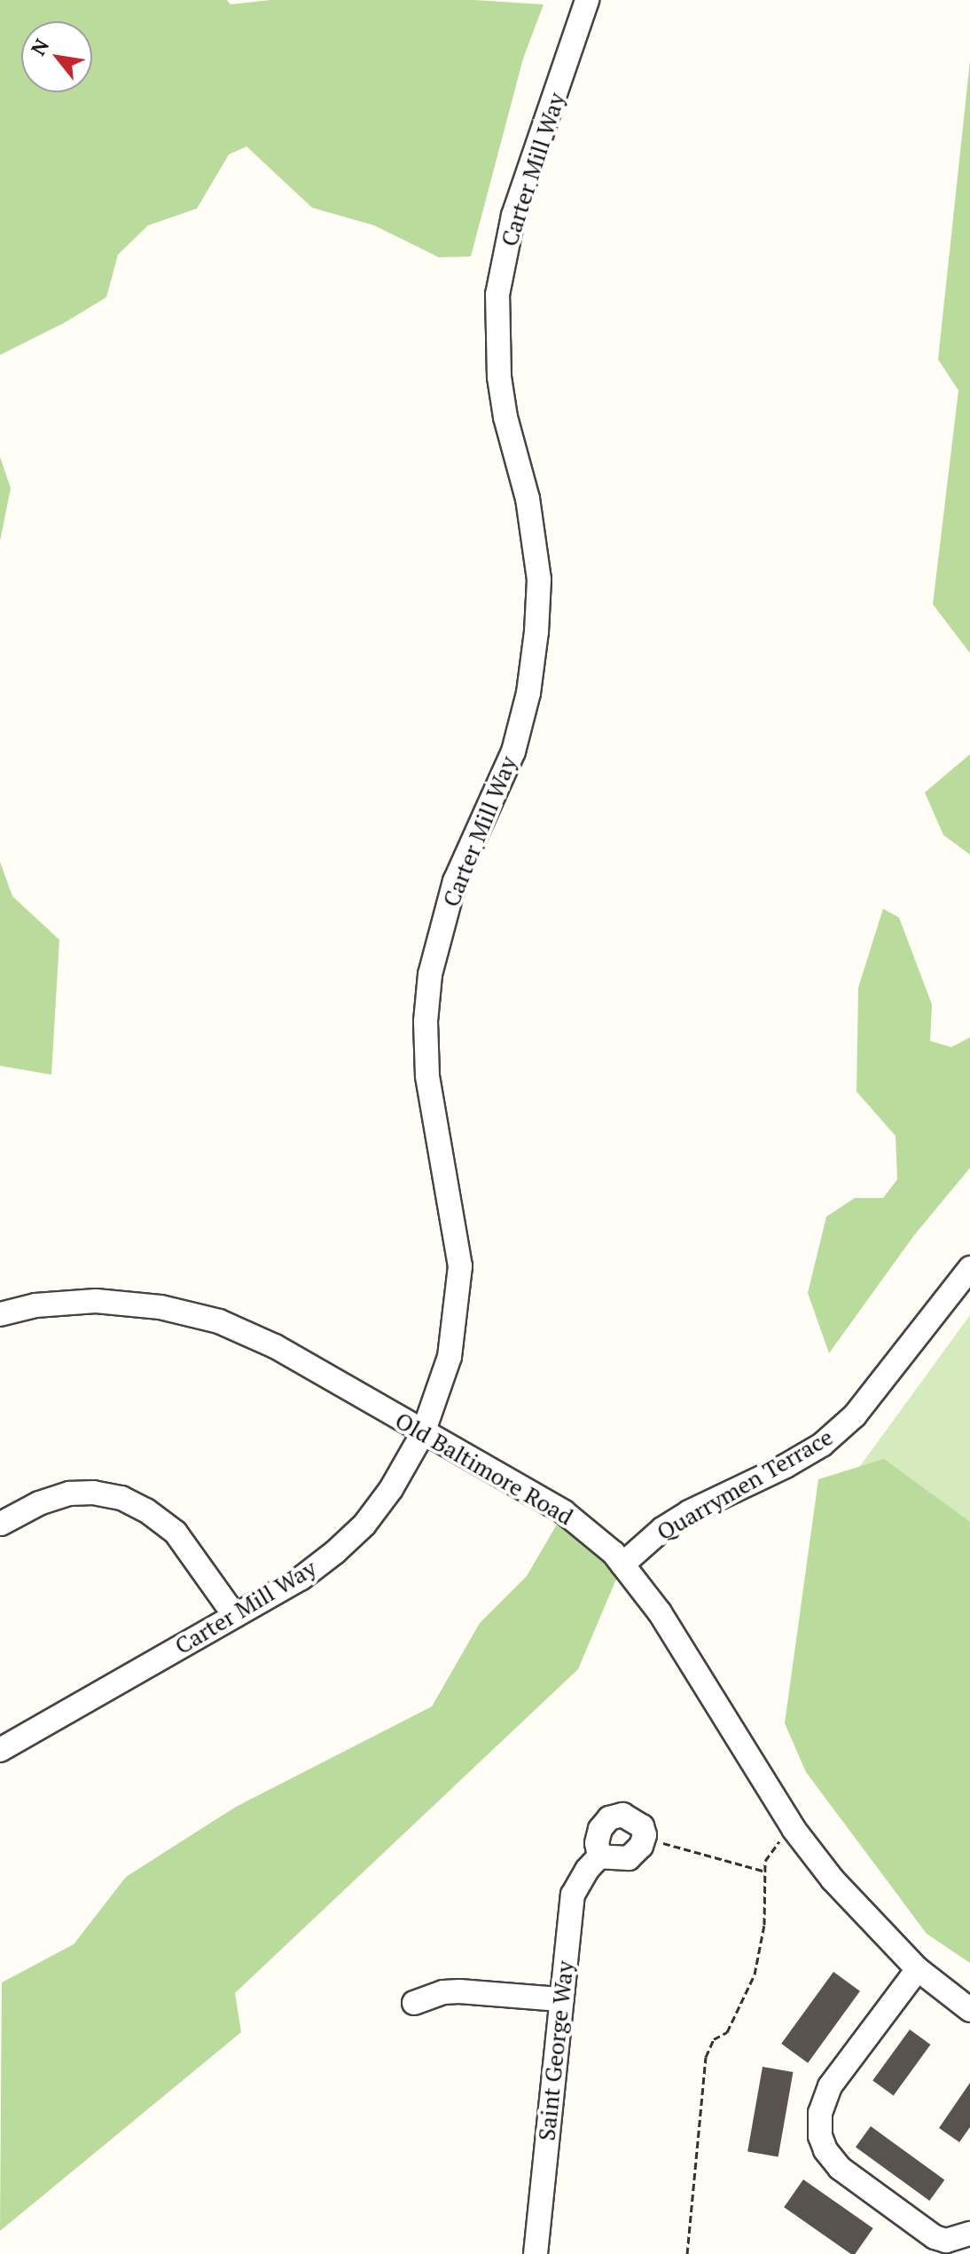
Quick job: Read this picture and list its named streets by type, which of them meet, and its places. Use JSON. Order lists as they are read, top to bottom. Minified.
{"streets":{"street":["Carter Mill Way","Old Baltimore Road","Quarrymen Terrace","Saint George Way"]},"crossings":[["Carter Mill Way","Old Baltimore Road"],["Old Baltimore Road","Quarrymen Terrace"]],"north":"top left"}
